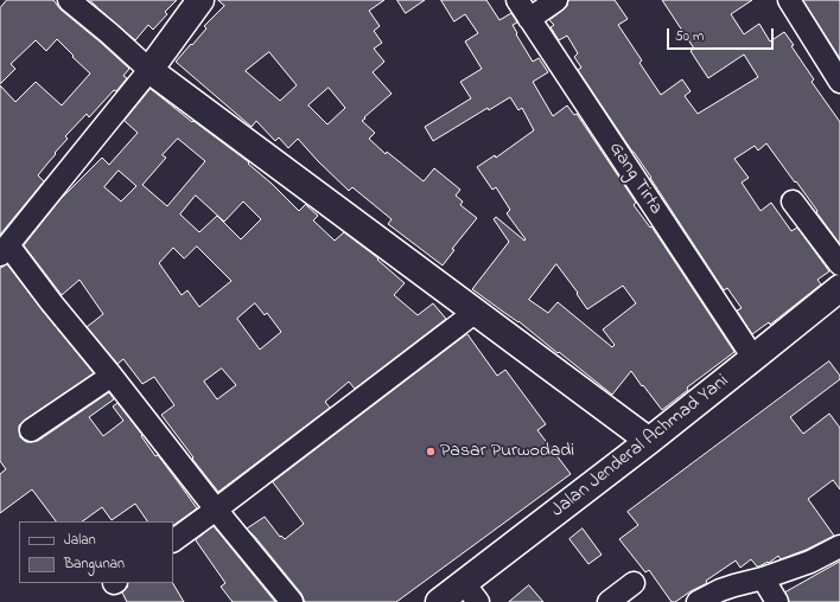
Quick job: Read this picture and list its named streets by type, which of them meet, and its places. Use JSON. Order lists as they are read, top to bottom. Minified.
{"streets":{"main road":["Jalan Jenderal Achmad Yani"],"street":["Gang Tirta"]},"crossings":[["Gang Tirta","Jalan Jenderal Achmad Yani"]],"places":["Pasar Purwodadi"],"legend":["Jalan","Bangunan"],"scale_bar":"50 m"}
